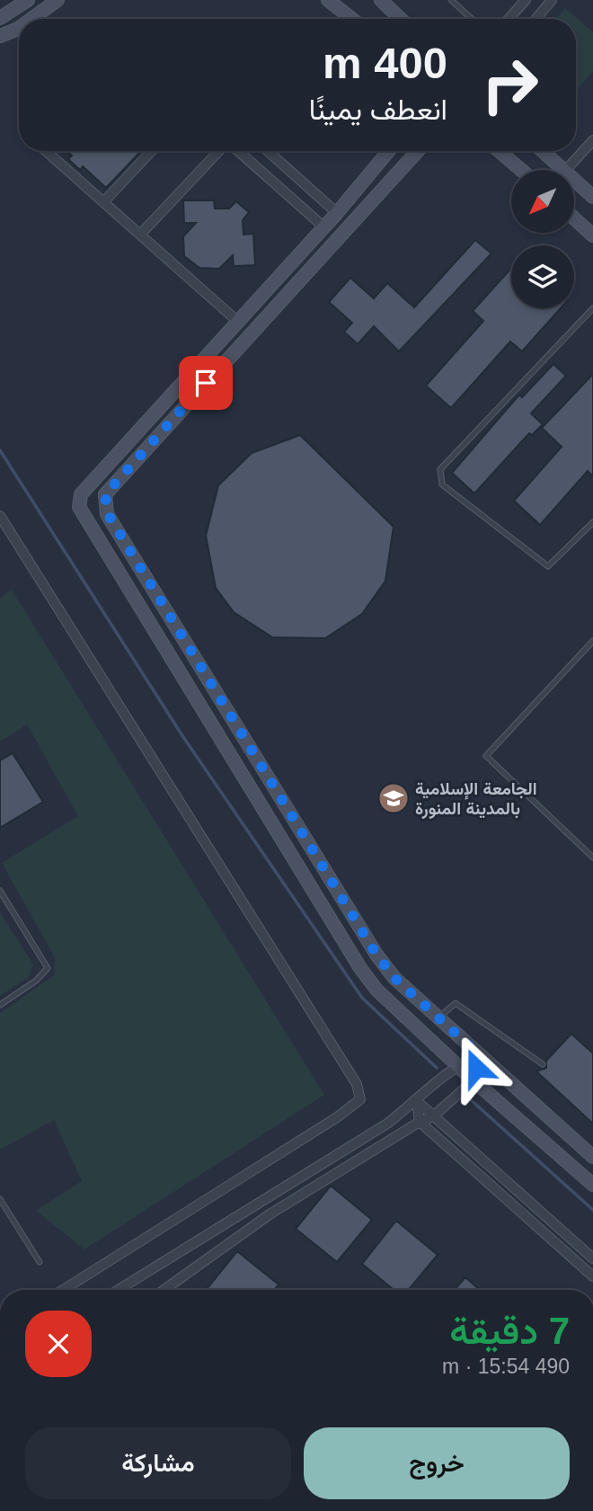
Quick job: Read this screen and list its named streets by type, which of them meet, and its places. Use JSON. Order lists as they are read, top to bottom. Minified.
{"places":{"school or university":["الجامعة الإسلامية بالمدينة المنورة"]},"north":"bottom left","page":{"turn":["400 m","انعطف يمينًا"],"heading":["7 دقيقة","490 m · 15:54"],"buttons":["خروج","مشاركة"]}}
